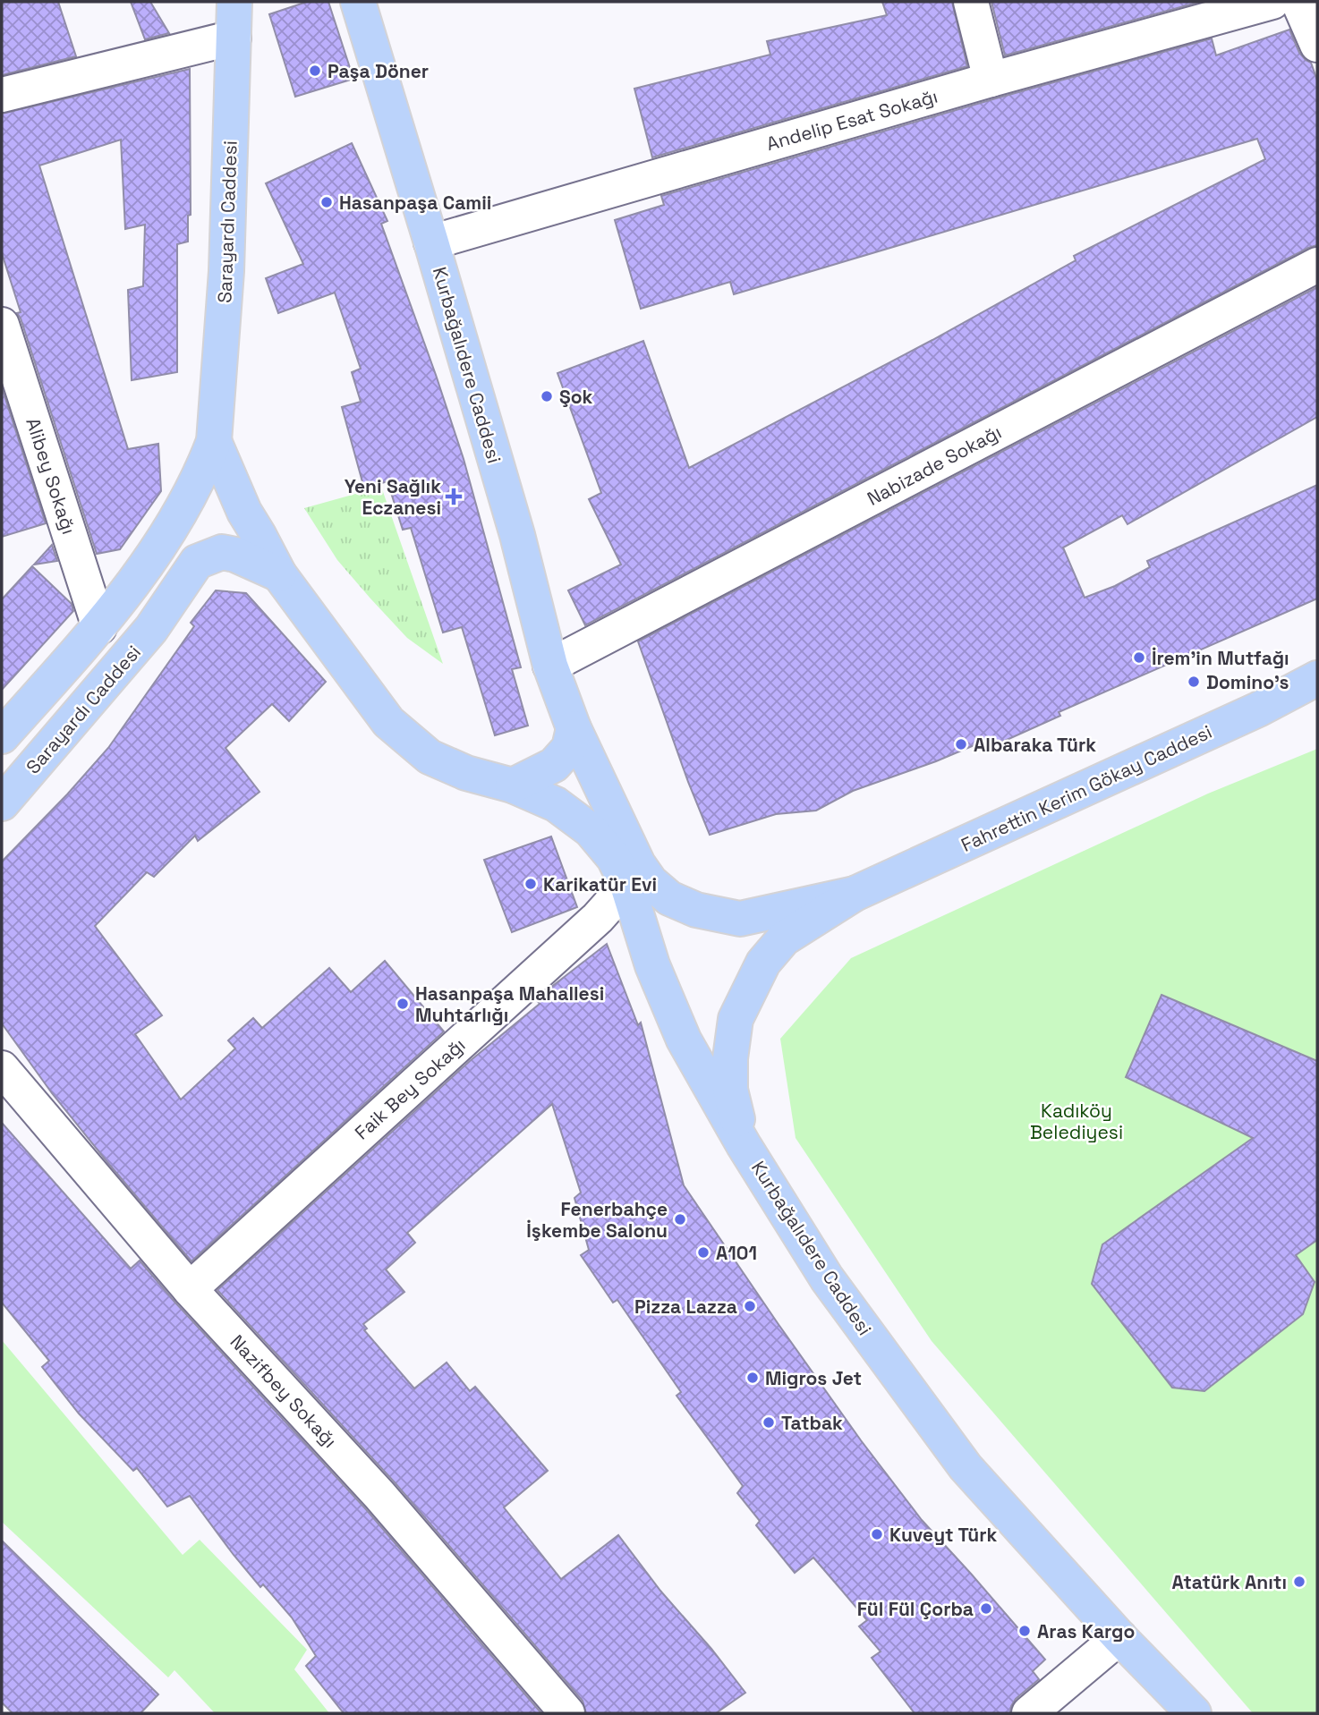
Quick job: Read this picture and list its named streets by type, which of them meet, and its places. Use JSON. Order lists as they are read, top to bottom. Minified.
{"streets":{"main road":["Sarayardı Caddesi","Kurbağalıdere Caddesi","Fahrettin Kerim Gökay Caddesi"],"street":["Andelip Esat Sokağı","Nabizade Sokağı","Alibey Sokağı","Faik Bey Sokağı","Nazifbey Sokağı"]},"crossings":[["Andelip Esat Sokağı","Kurbağalıdere Caddesi"],["Sarayardı Caddesi","Kurbağalıdere Caddesi"],["Sarayardı Caddesi","Alibey Sokağı"],["Kurbağalıdere Caddesi","Nabizade Sokağı"],["Kurbağalıdere Caddesi","Fahrettin Kerim Gökay Caddesi"],["Kurbağalıdere Caddesi","Faik Bey Sokağı"],["Faik Bey Sokağı","Nazifbey Sokağı"]],"parks":["Kadıköy Belediyesi"],"places":{"other":["Paşa Döner","Hasanpaşa Camii","Şok","İrem'in Mutfağı","Domino's","Albaraka Türk","Karikatür Evi","Hasanpaşa Mahallesi Muhtarlığı","Fenerbahçe İşkembe Salonu","A101","Pizza Lazza","Migros Jet","Tatbak","Kuveyt Türk","Atatürk Anıtı","Fül Fül Çorba","Aras Kargo"],"health":["Yeni Sağlık Eczanesi"]}}
